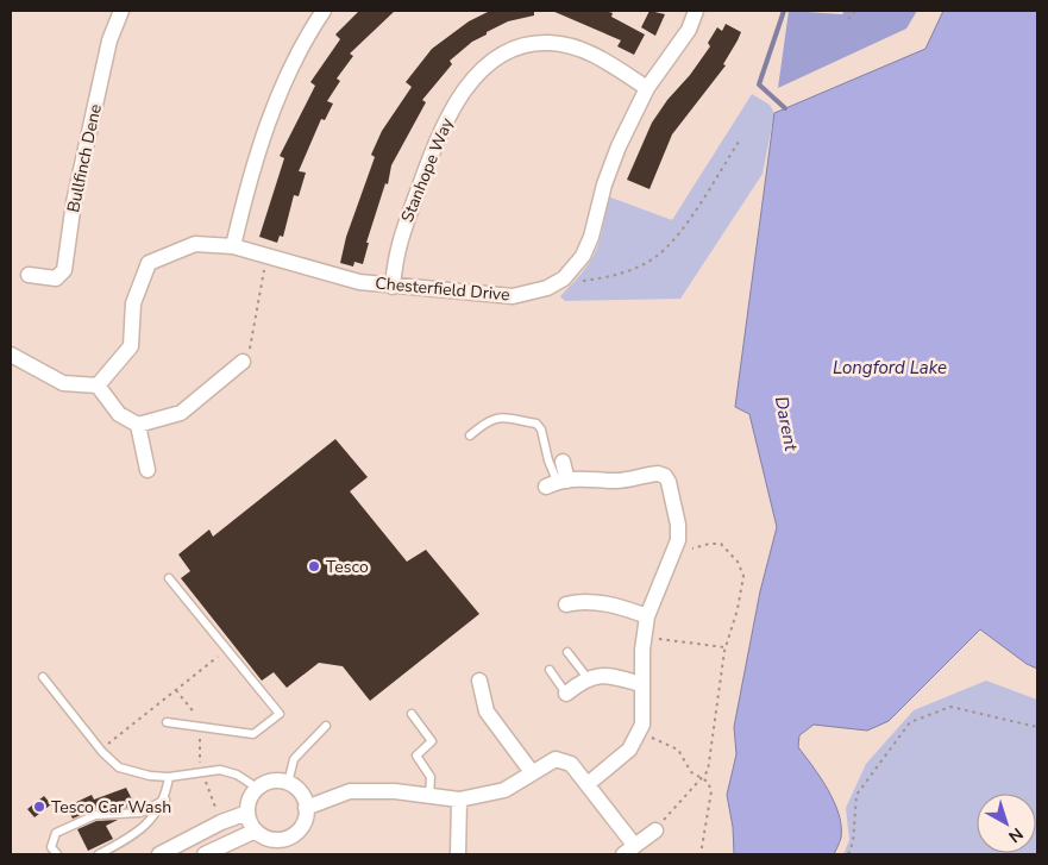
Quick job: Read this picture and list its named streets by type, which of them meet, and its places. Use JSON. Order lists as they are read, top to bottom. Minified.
{"streets":{"street":["Bullfinch Dene","Stanhope Way","Chesterfield Drive"]},"crossings":[["Stanhope Way","Chesterfield Drive"]],"water":["Longford Lake","Darent"],"places":["Tesco","Tesco Car Wash"],"north":"bottom right"}
